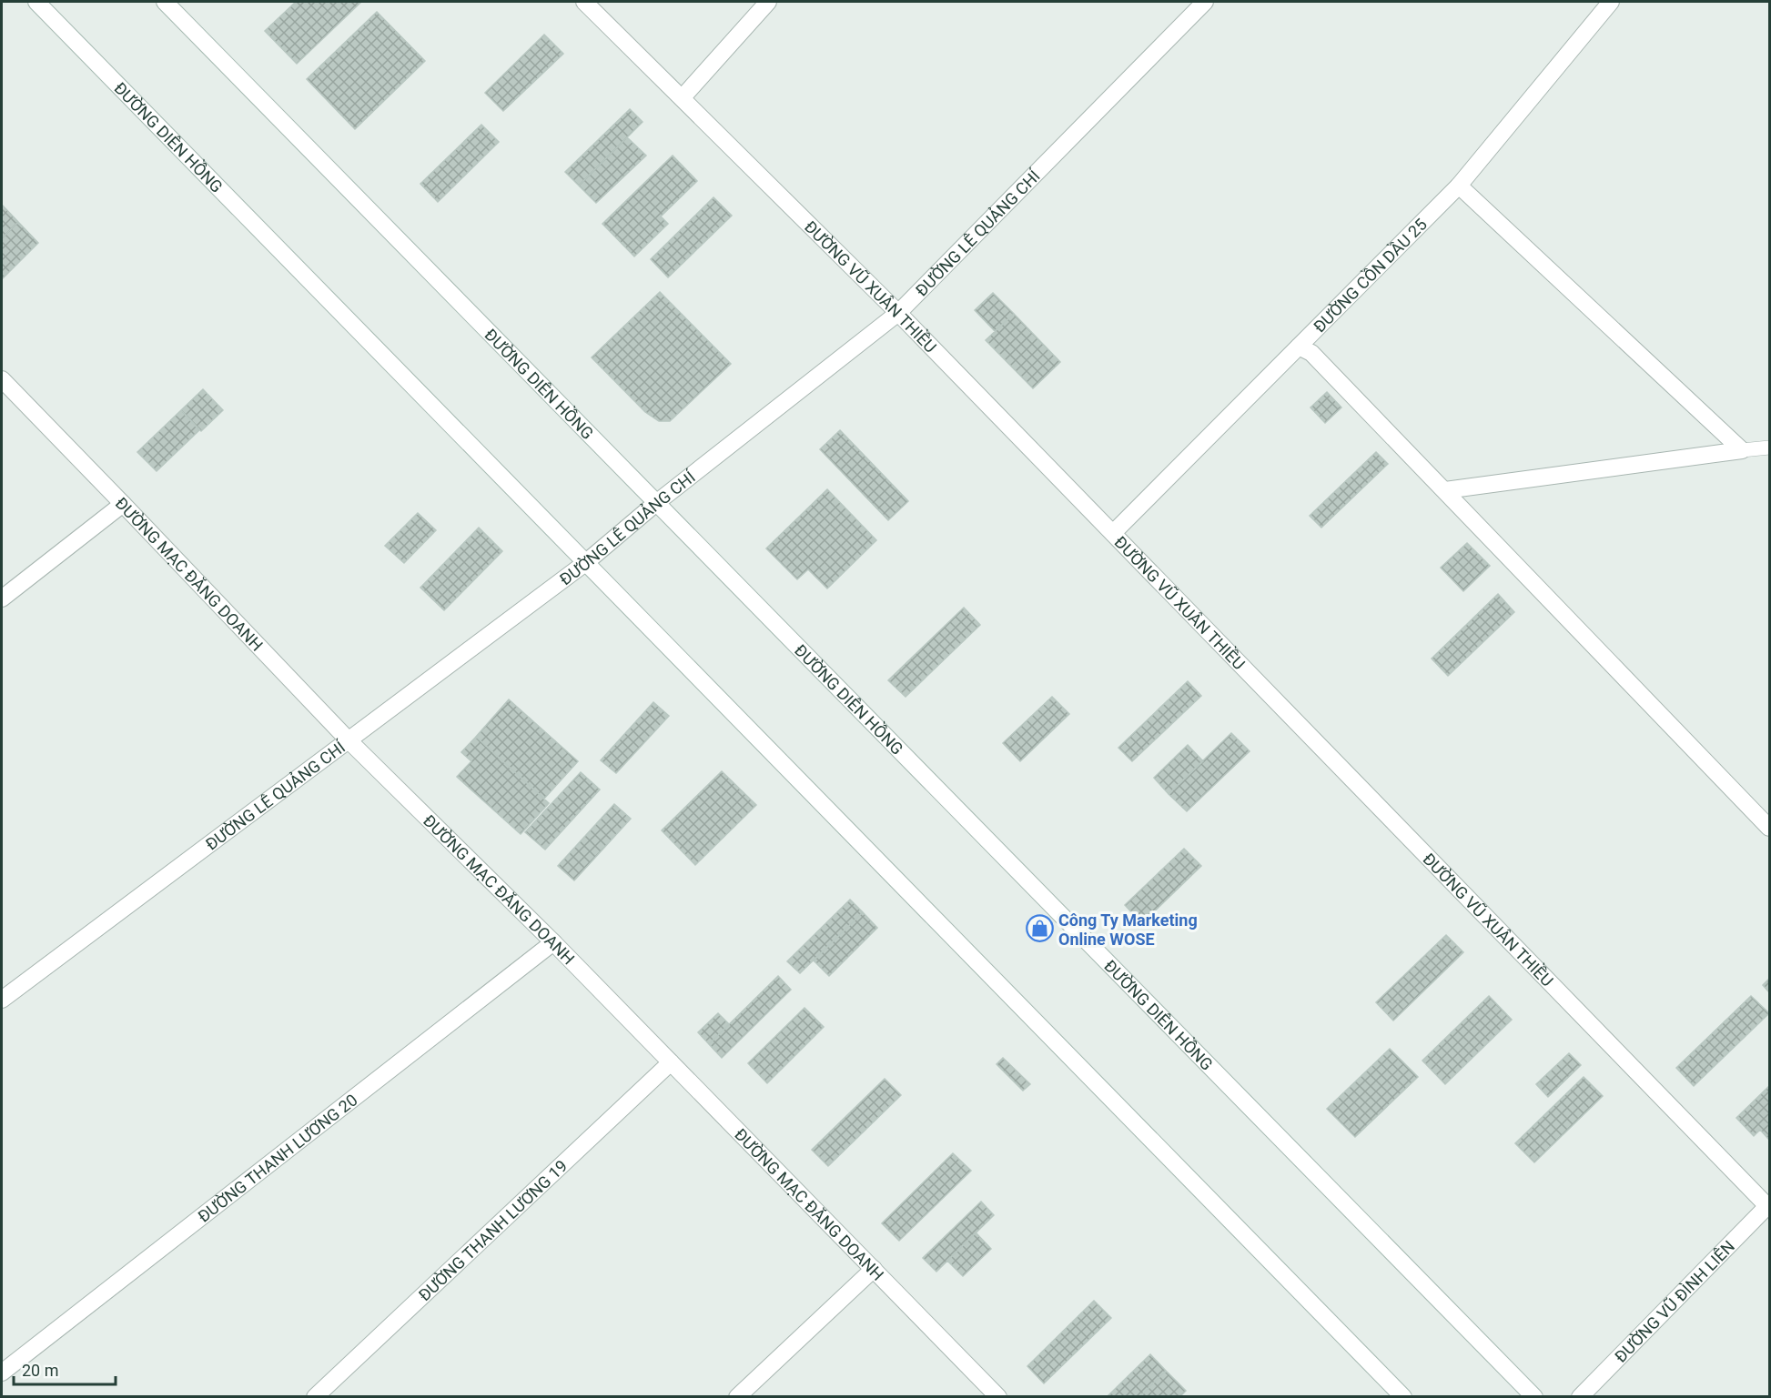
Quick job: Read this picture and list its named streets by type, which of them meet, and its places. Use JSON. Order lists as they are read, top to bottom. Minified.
{"streets":{"street":["ĐƯỜNG DIÊN HỒNG","ĐƯỜNG LÊ QUẢNG CHÍ","ĐƯỜNG CỒN DẦU 25","ĐƯỜNG VŨ XUÂN THIỀU","ĐƯỜNG MẠC ĐĂNG DOANH","ĐƯỜNG THANH LƯƠNG 20","ĐƯỜNG THANH LƯƠNG 19","ĐƯỜNG VŨ ĐÌNH LIÊN"]},"crossings":[["ĐƯỜNG DIÊN HỒNG","ĐƯỜNG LÊ QUẢNG CHÍ"],["ĐƯỜNG LÊ QUẢNG CHÍ","ĐƯỜNG VŨ XUÂN THIỀU"],["ĐƯỜNG LÊ QUẢNG CHÍ","ĐƯỜNG MẠC ĐĂNG DOANH"],["ĐƯỜNG CỒN DẦU 25","ĐƯỜNG VŨ XUÂN THIỀU"],["ĐƯỜNG VŨ XUÂN THIỀU","ĐƯỜNG VŨ ĐÌNH LIÊN"],["ĐƯỜNG MẠC ĐĂNG DOANH","ĐƯỜNG THANH LƯƠNG 20"],["ĐƯỜNG MẠC ĐĂNG DOANH","ĐƯỜNG THANH LƯƠNG 19"]],"places":{"shop":["Công Ty Marketing Online WOSE"]},"scale_bar":"20 m"}
